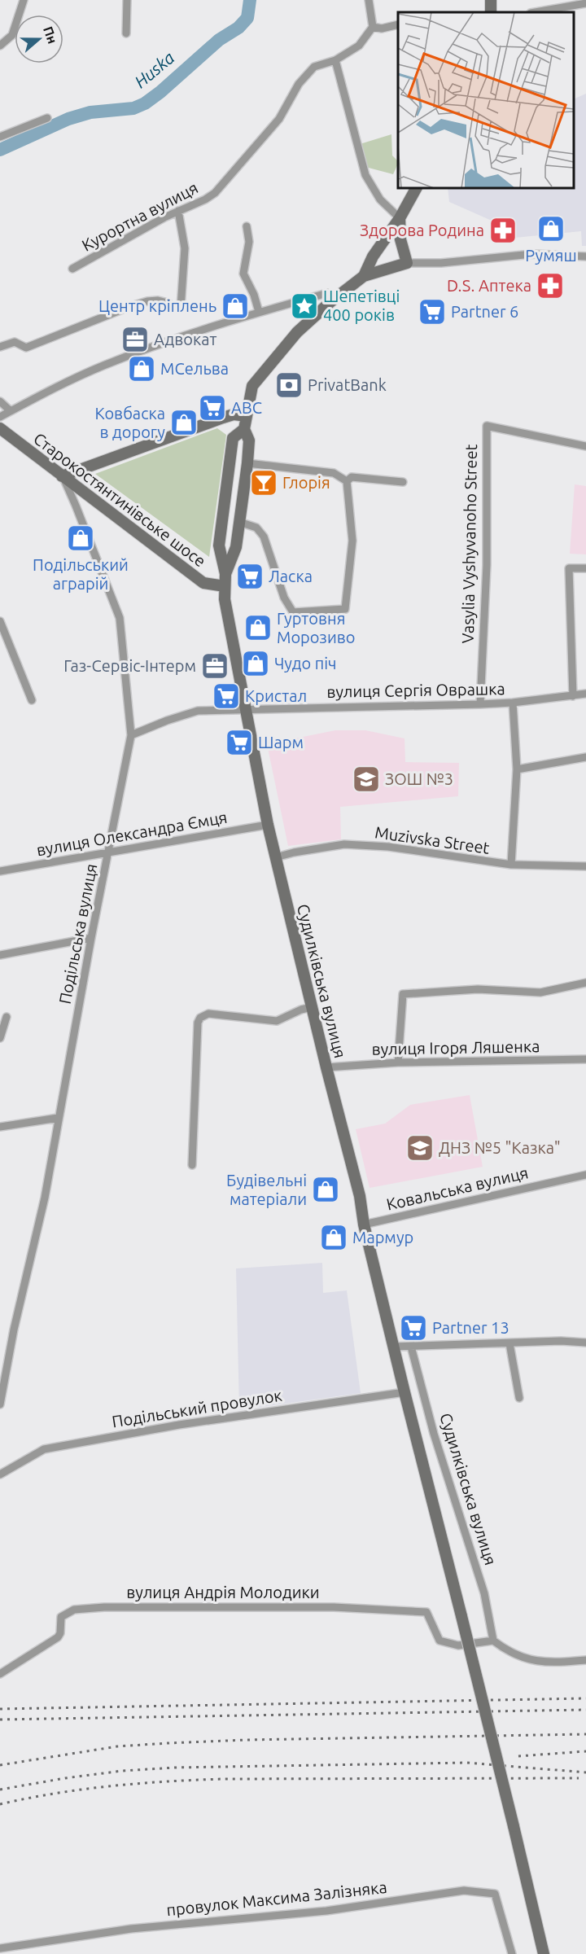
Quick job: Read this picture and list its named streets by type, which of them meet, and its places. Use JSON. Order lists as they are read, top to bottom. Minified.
{"streets":{"main road":["Старокостянтинівське шосе","Судилківська вулиця"],"street":["Курортна вулиця","Vasylia Vyshyvanoho Street","вулиця Сергія Оврашка","вулиця Олександра Ємця","Muzivska Street","Подільська вулиця","вулиця Ігоря Ляшенка","Ковальська вулиця","Подільський провулок","вулиця Андрія Молодики","провулок Максима Залізняка"]},"crossings":[["Старокостянтинівське шосе","Подільська вулиця"],["Старокостянтинівське шосе","Судилківська вулиця"],["Vasylia Vyshyvanoho Street","вулиця Сергія Оврашка"],["вулиця Сергія Оврашка","Подільська вулиця"],["вулиця Сергія Оврашка","Судилківська вулиця"],["вулиця Олександра Ємця","Подільська вулиця"],["вулиця Олександра Ємця","Судилківська вулиця"],["Muzivska Street","Судилківська вулиця"],["Судилківська вулиця","вулиця Ігоря Ляшенка"],["Судилківська вулиця","Ковальська вулиця"],["Судилківська вулиця","Подільський провулок"],["Судилківська вулиця","вулиця Андрія Молодики"]],"water":["Huska"],"places":{"shop":["Румяш","Центр кріплень","МСельва","Ковбаска в дорогу","Подільський аграрій","Гуртовня Морозиво","Чудо піч","Будівельні матеріали","Мармур"],"pharmacy":["Здорова Родина","D.S. Аптека"],"place":["Шепетівці 400 років"],"supermarket":["Partner 6","АВС","Ласка","Кристал","Шарм","Partner 13"],"office":["Адвокат","Газ-Сервіс-Інтерм"],"bank":["PrivatBank"],"bar":["Глорія"],"school or university":["ЗОШ №3","ДНЗ №5 \"Казка\""]},"north":"right"}
